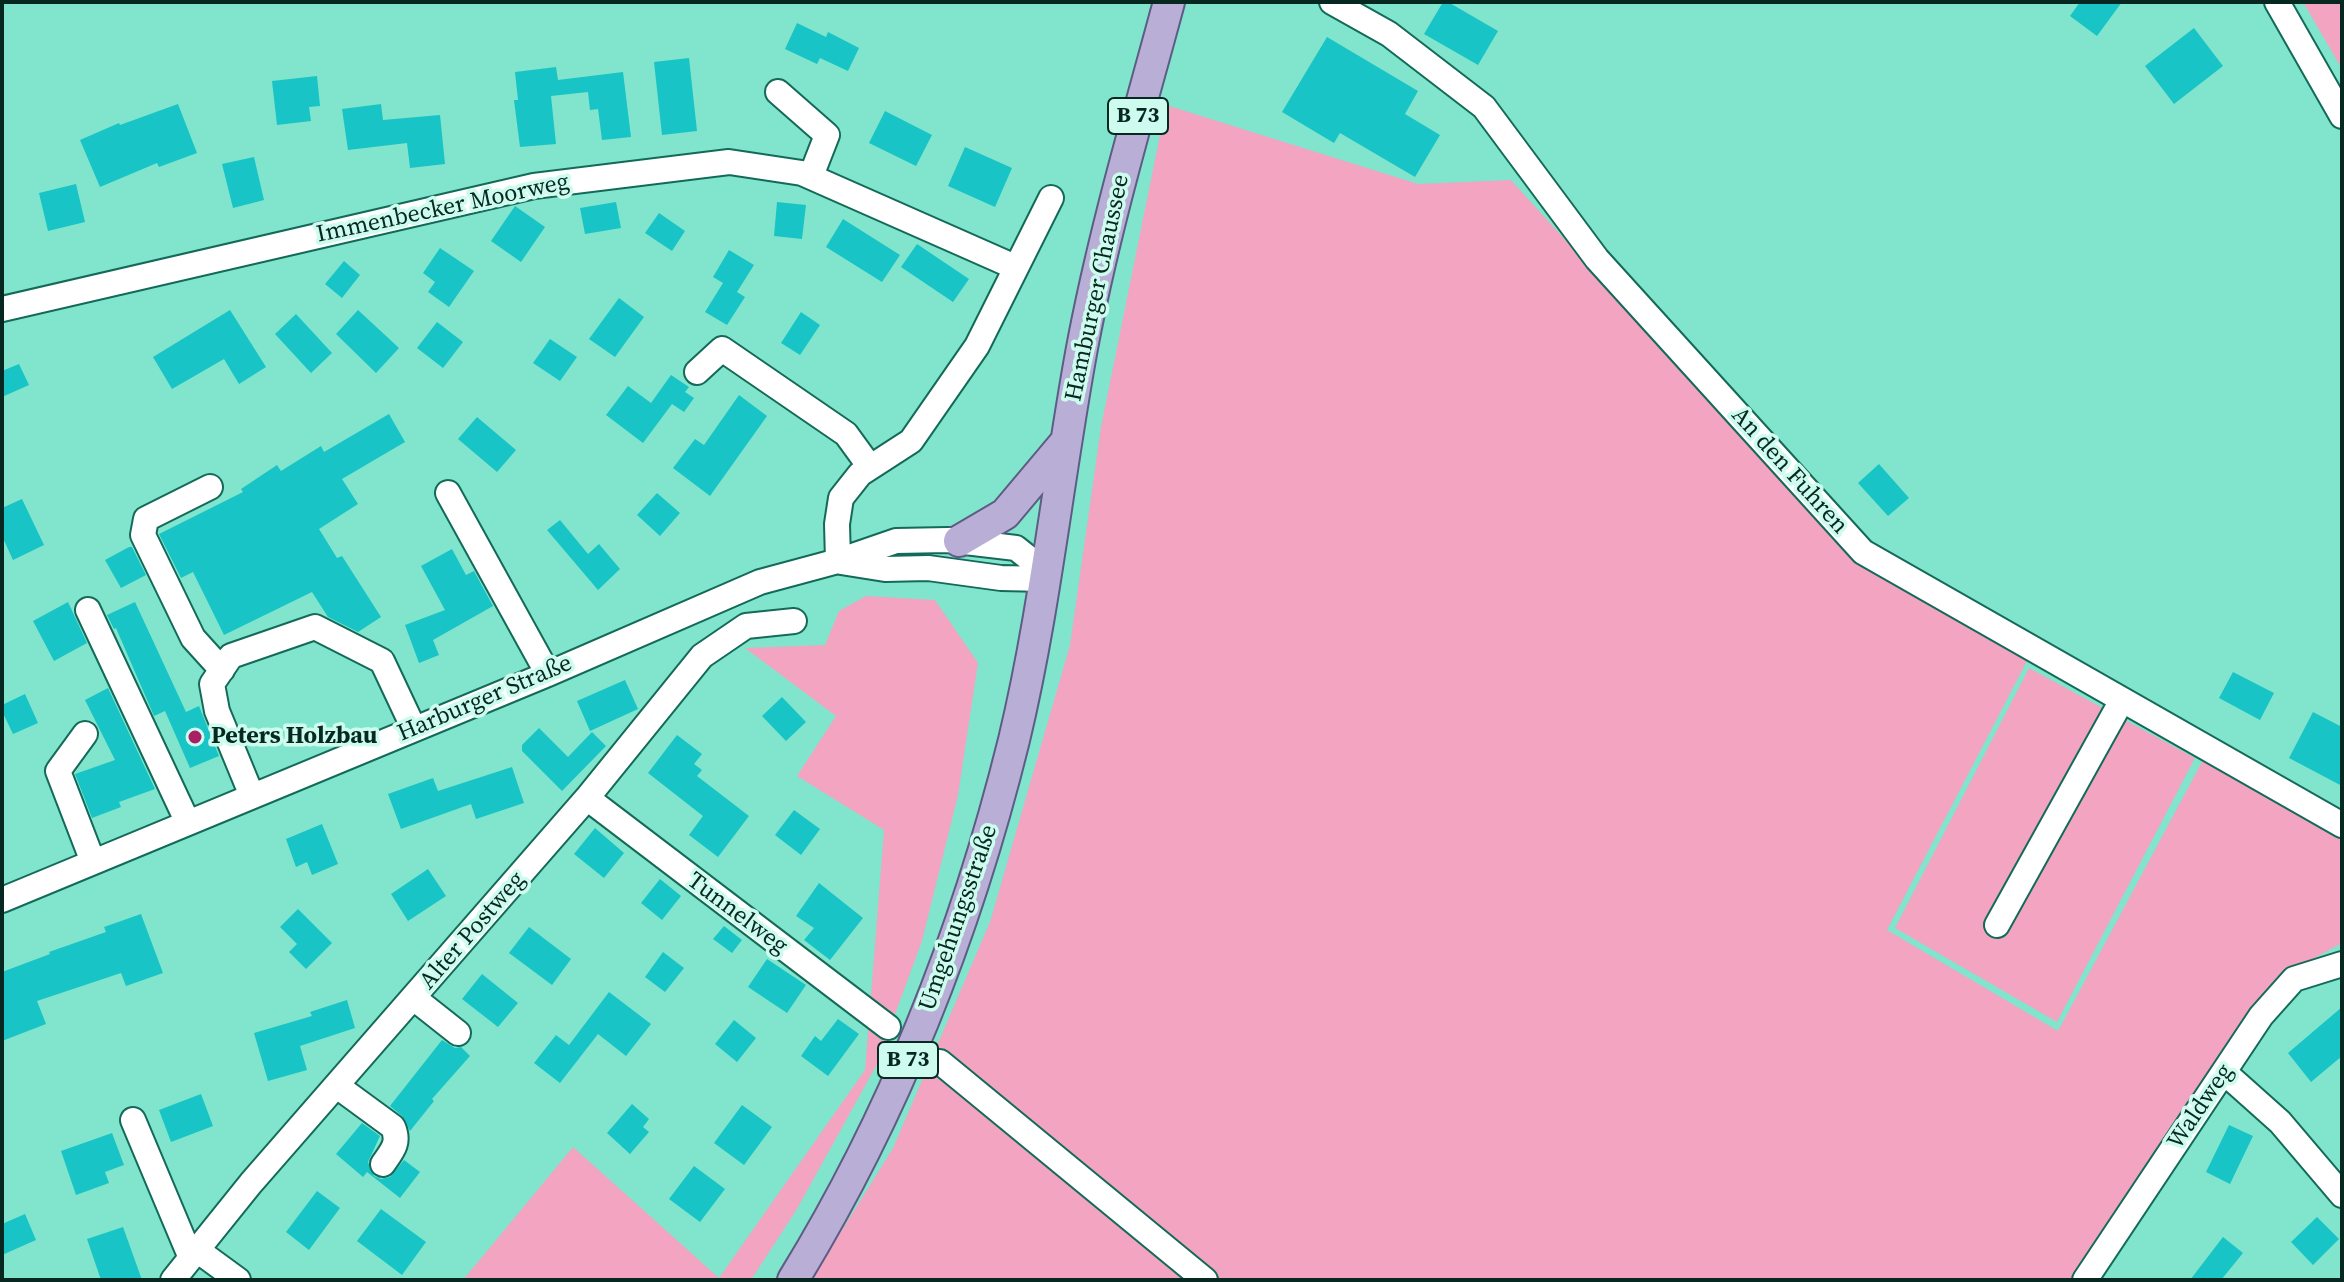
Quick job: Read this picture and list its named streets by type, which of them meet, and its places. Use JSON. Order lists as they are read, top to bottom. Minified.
{"streets":{"main road":["B 73","Hamburger Chaussee","Umgehungsstraße"],"street":["Immenbecker Moorweg","An den Fuhren","Harburger Straße","Tunnelweg","Alter Postweg","Waldweg"]},"crossings":[["Hamburger Chaussee","Harburger Straße"],["Hamburger Chaussee","Umgehungsstraße"],["Harburger Straße","Umgehungsstraße"],["Tunnelweg","Alter Postweg"]],"places":["Peters Holzbau"]}
